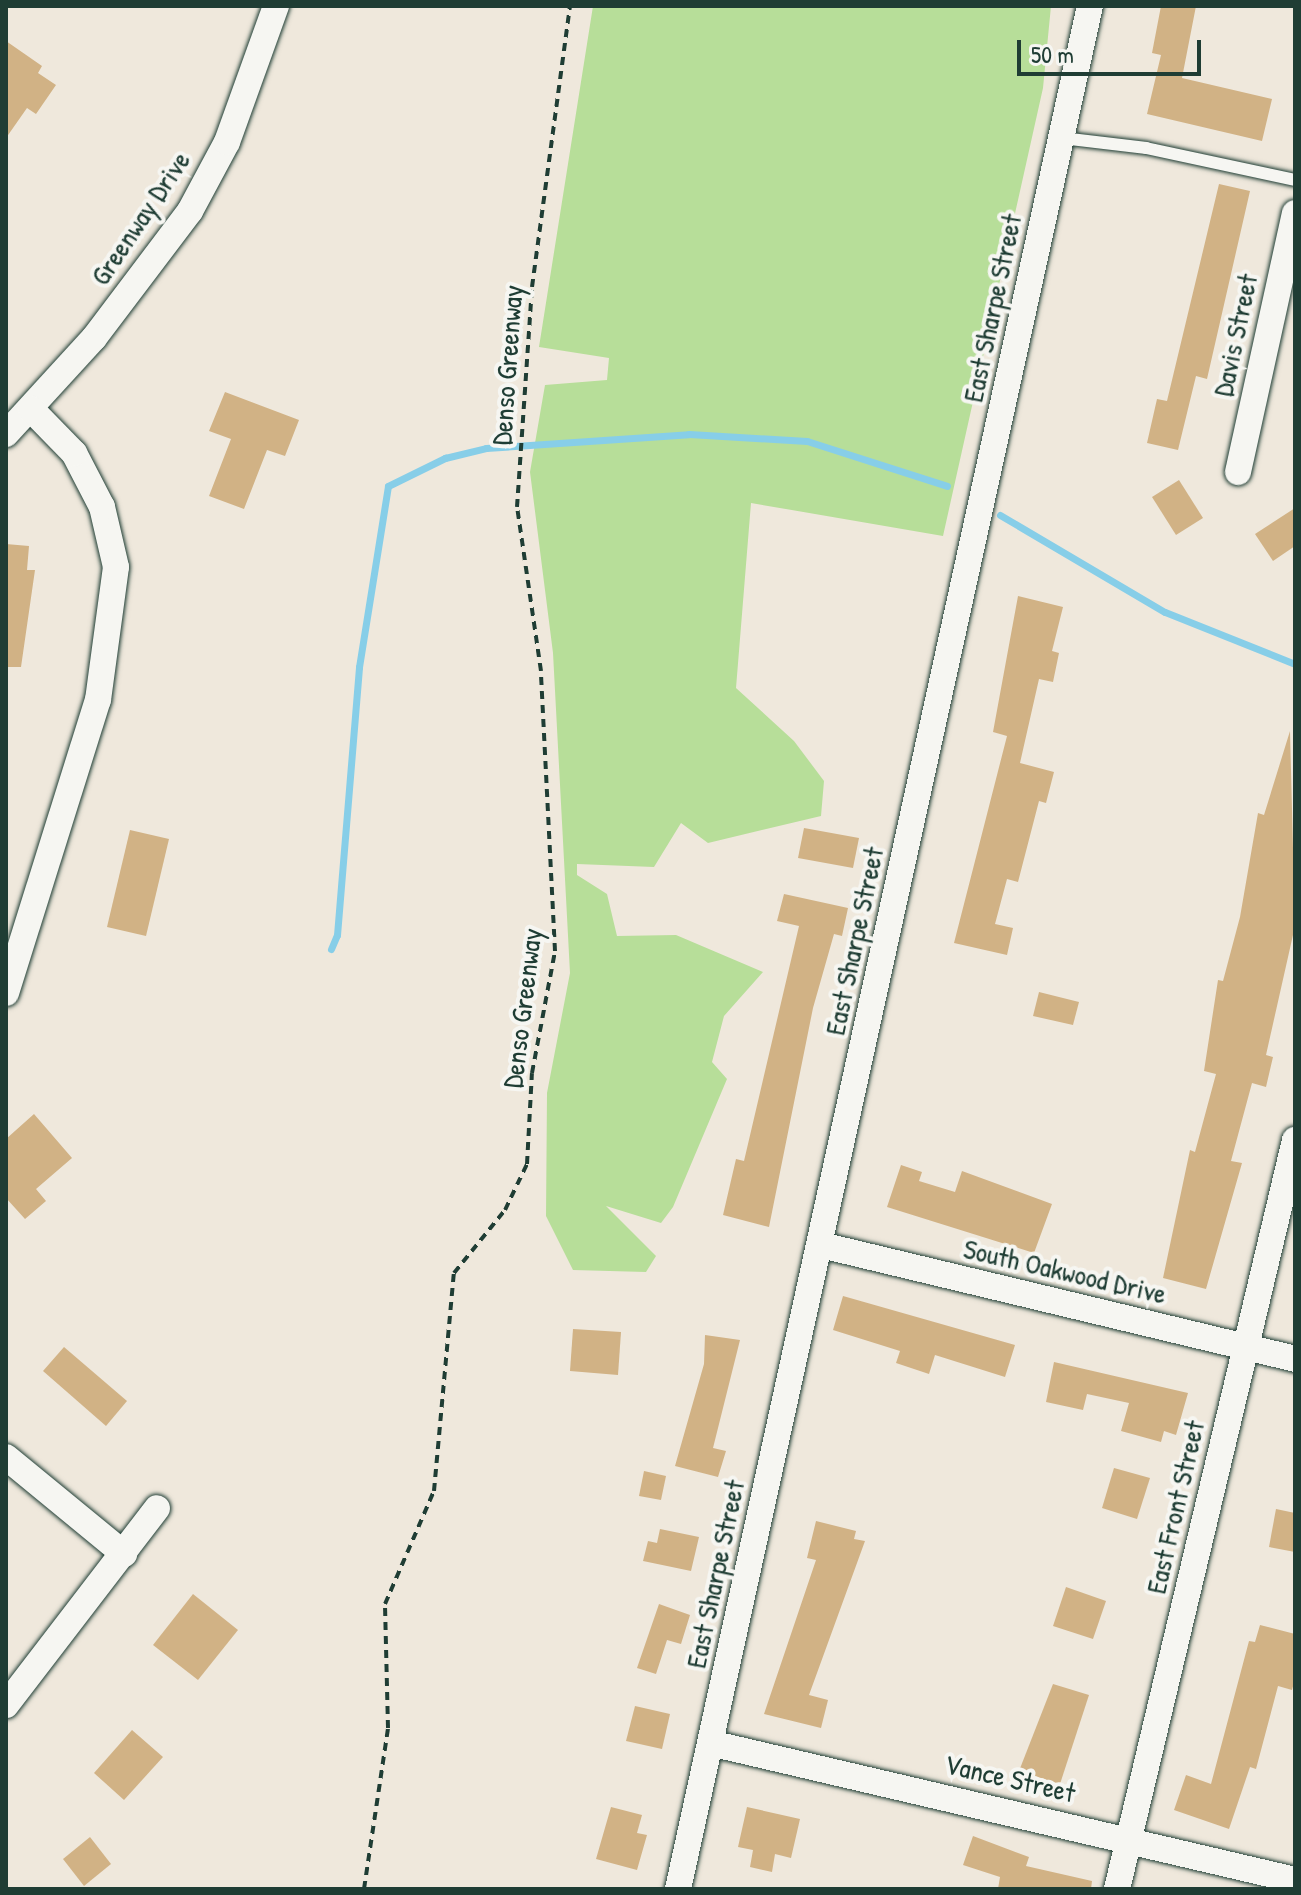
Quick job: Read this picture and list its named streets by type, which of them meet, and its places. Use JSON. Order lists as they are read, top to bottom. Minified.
{"streets":{"street":["Greenway Drive","East Sharpe Street","Davis Street","South Oakwood Drive","East Front Street","Vance Street"],"path":["Denso Greenway"]},"crossings":[["East Sharpe Street","South Oakwood Drive"],["East Sharpe Street","Vance Street"],["South Oakwood Drive","East Front Street"],["East Front Street","Vance Street"]],"scale_bar":"50 m"}
